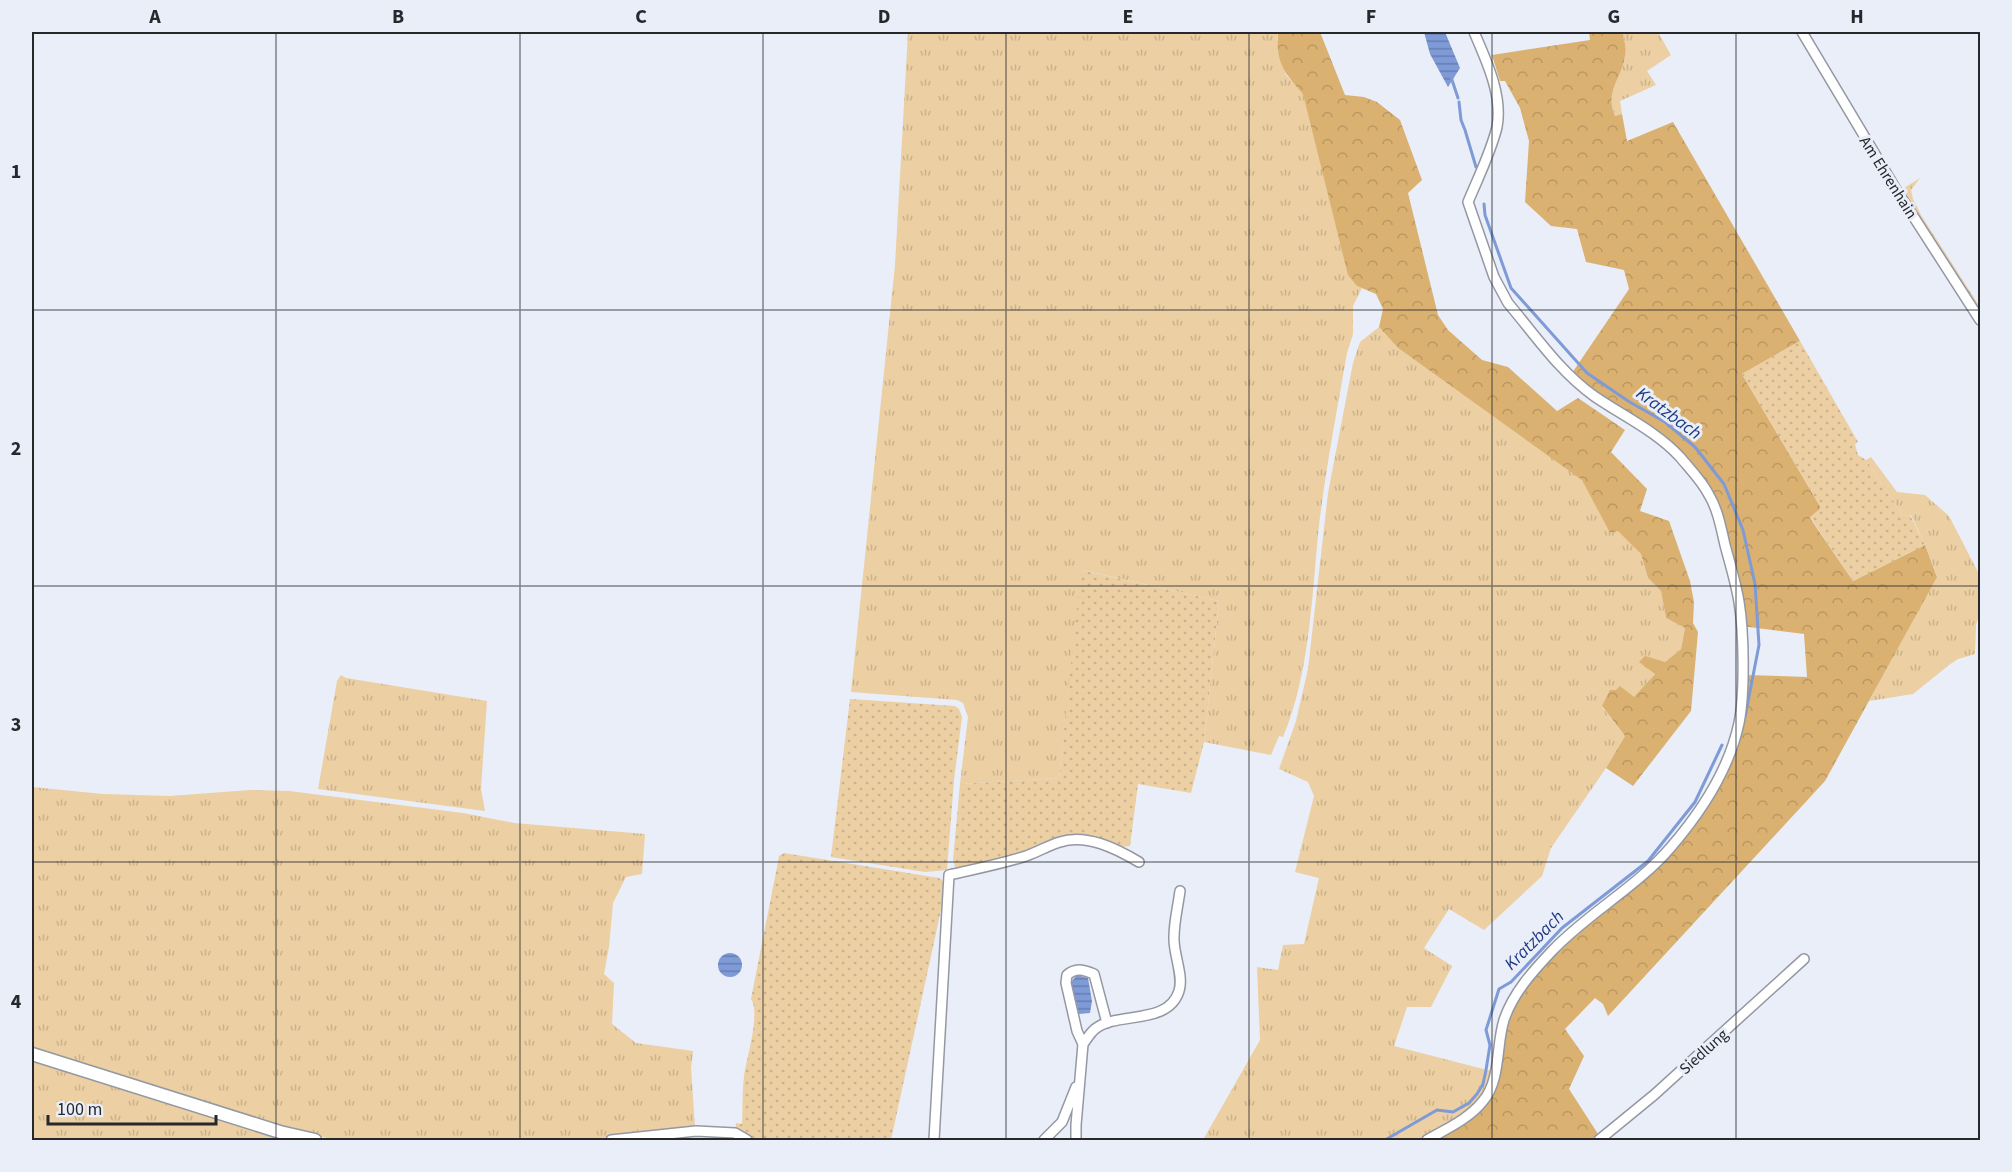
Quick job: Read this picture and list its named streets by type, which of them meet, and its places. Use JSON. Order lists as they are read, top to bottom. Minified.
{"streets":{"street":["Am Ehrenhain","Siedlung"]},"water":["Kratzbach"],"scale_bar":"100 m","grid":{"columns":["A","B","C","D","E","F","G","H"],"rows":["1","2","3","4"]}}
